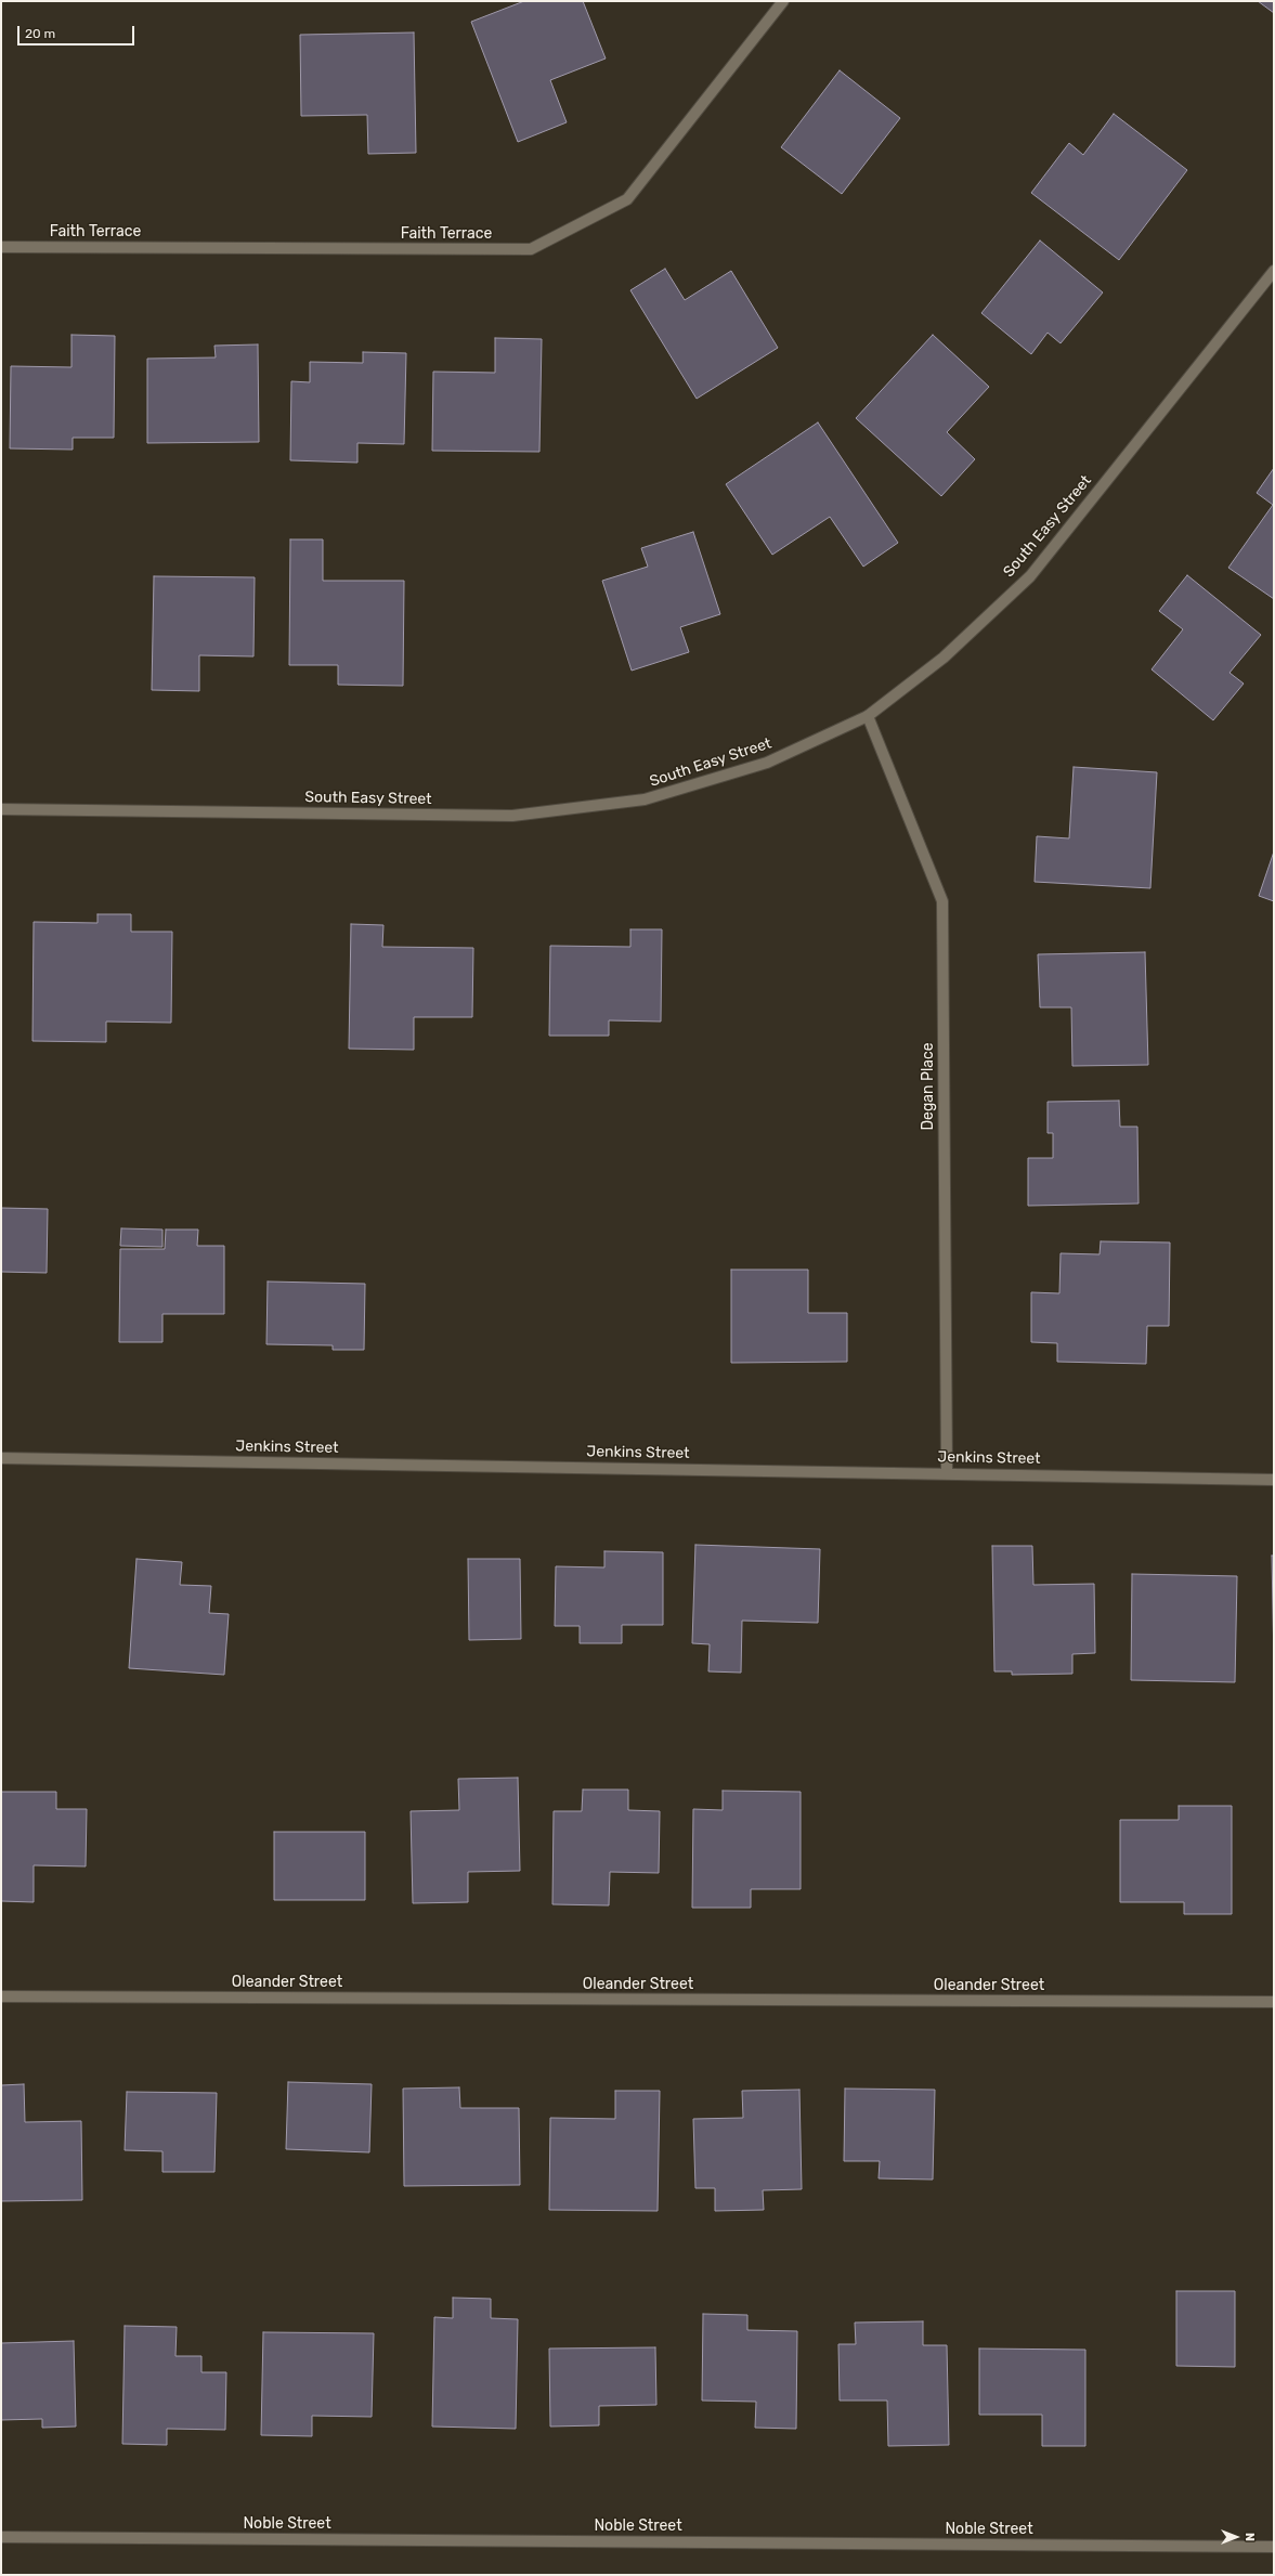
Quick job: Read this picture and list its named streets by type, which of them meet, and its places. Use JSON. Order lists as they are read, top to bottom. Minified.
{"streets":{"street":["Faith Terrace","South Easy Street","Degan Place","Jenkins Street","Oleander Street","Noble Street"]},"crossings":[["South Easy Street","Degan Place"],["Degan Place","Jenkins Street"]],"scale_bar":"20 m","north":"right"}
